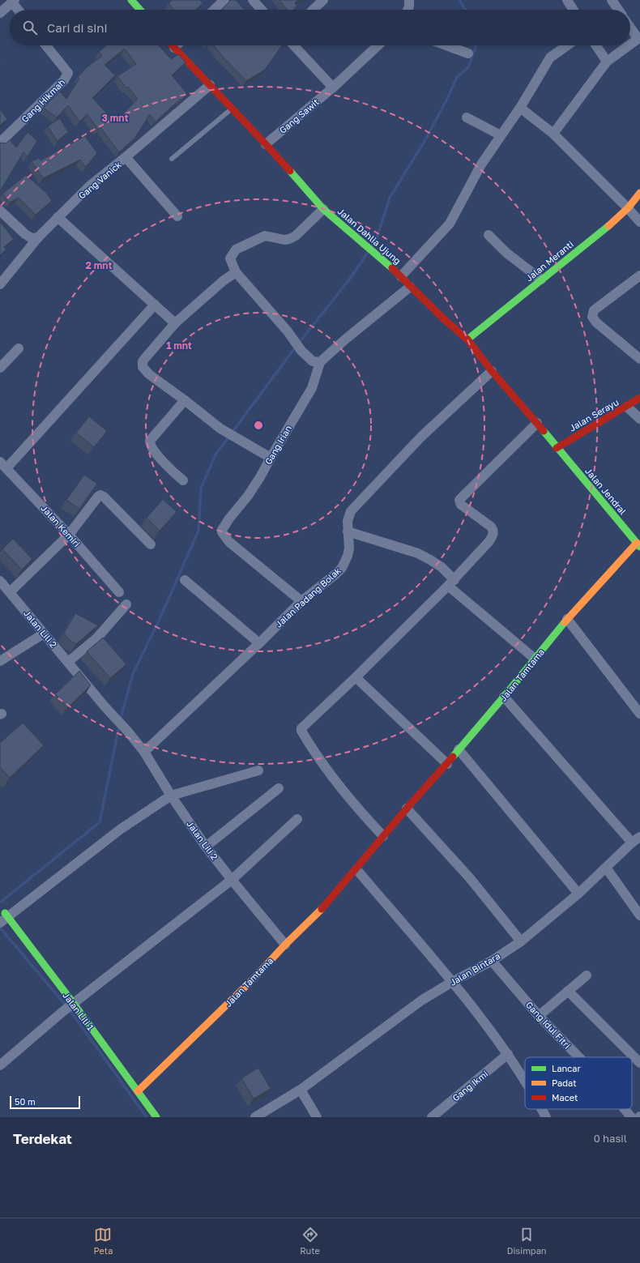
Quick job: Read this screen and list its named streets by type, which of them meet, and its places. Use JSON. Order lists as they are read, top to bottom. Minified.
{"streets":{"street":["Gang Hikmah","Gang Sawit","Gang Vanick","Jalan Dahlia Ujung","Jalan Meranti","Jalan Serayu","Gang Irian","Jalan Jendral","Jalan Kemiri","Jalan Padang Bolak","Jalan Lili 2","Jalan Tamtama","Jalan Bintara","Jalan Lili 1","Gang Idul Fitri","Gang Ikmi"]},"crossings":[["Gang Sawit","Jalan Dahlia Ujung"],["Gang Vanick","Jalan Dahlia Ujung"],["Jalan Dahlia Ujung","Jalan Meranti"],["Jalan Dahlia Ujung","Jalan Serayu"],["Jalan Dahlia Ujung","Gang Irian"],["Jalan Dahlia Ujung","Jalan Jendral"],["Jalan Dahlia Ujung","Jalan Padang Bolak"],["Jalan Serayu","Jalan Jendral"],["Gang Irian","Jalan Padang Bolak"],["Jalan Jendral","Jalan Tamtama"],["Jalan Padang Bolak","Jalan Lili 2"],["Jalan Lili 2","Jalan Tamtama"],["Jalan Tamtama","Jalan Lili 1"],["Jalan Bintara","Gang Idul Fitri"]],"legend":["Lancar","Padat","Macet"],"scale_bar":"50 m","page":{"search":"Cari di sini","scale":"50 m","heading":["Terdekat","0 hasil"],"nav":["Peta","Rute","Disimpan"]},"rings":["3 mnt","2 mnt","1 mnt"]}
